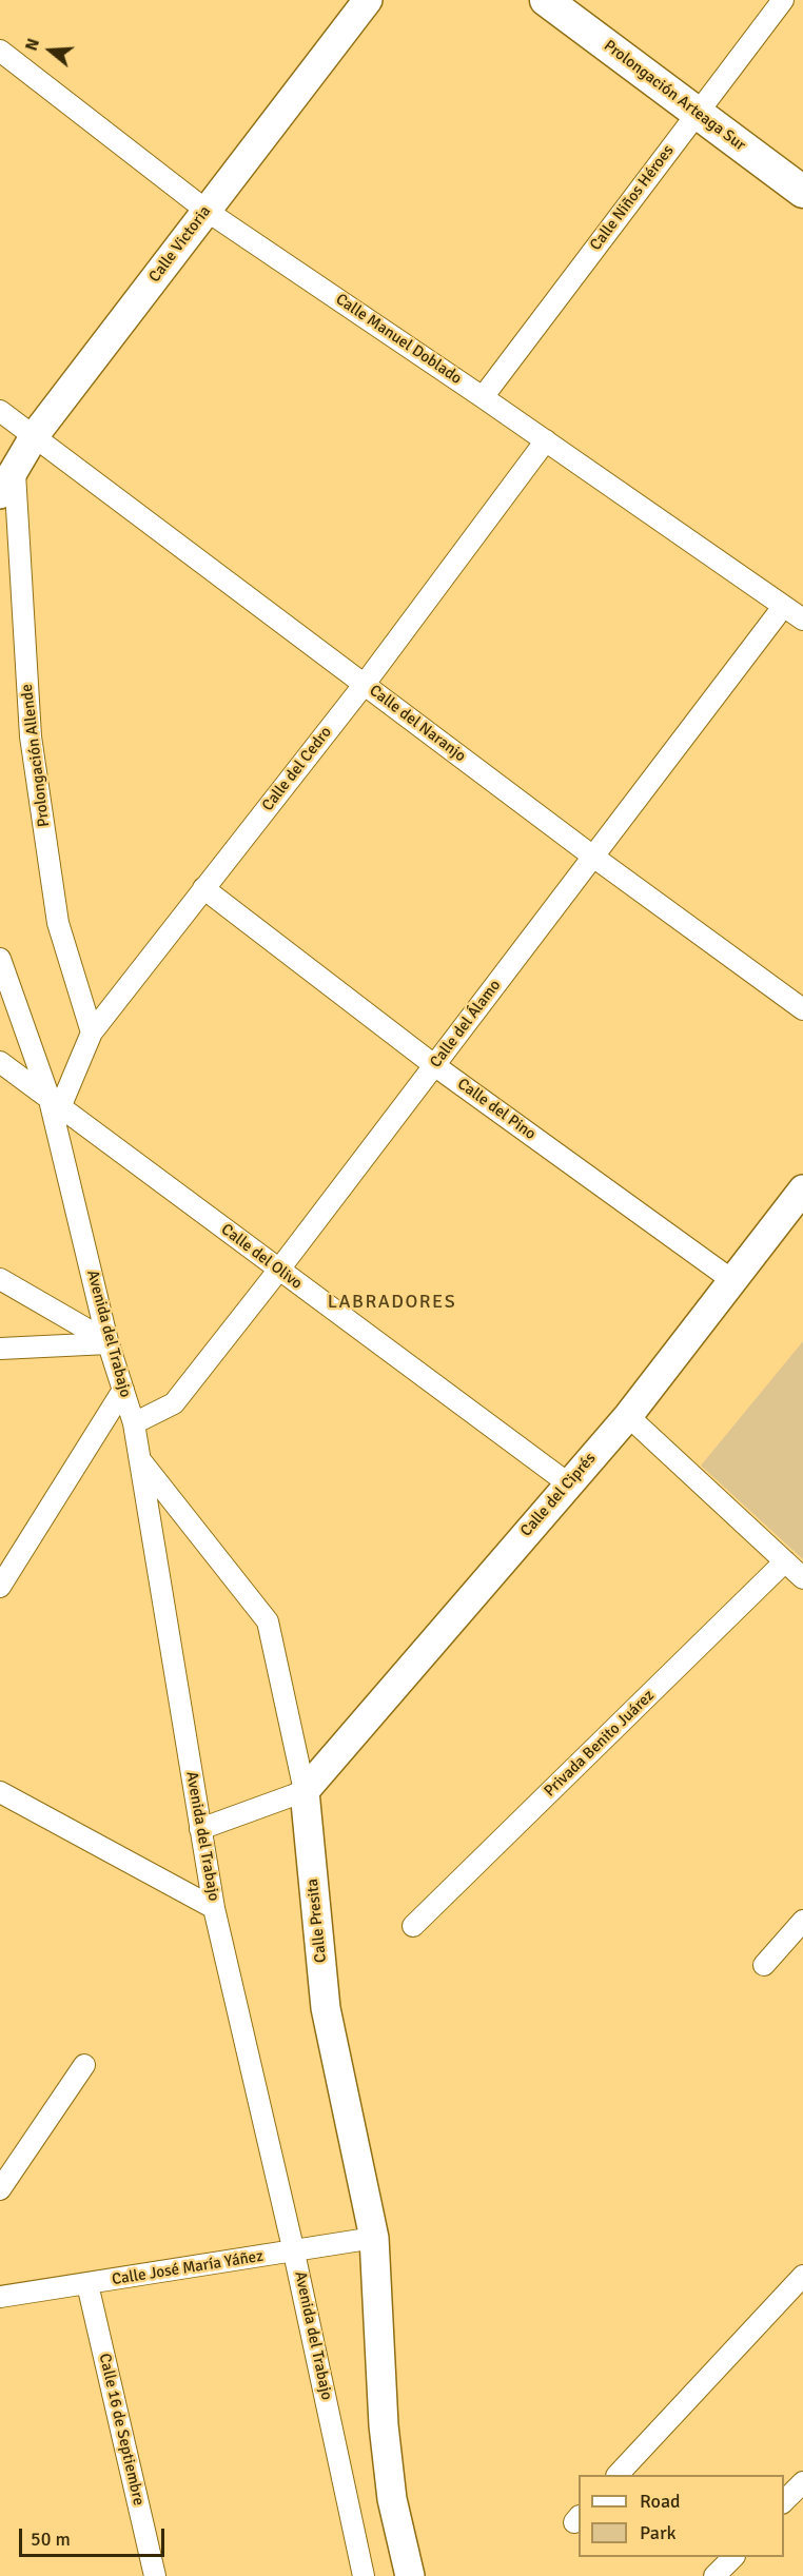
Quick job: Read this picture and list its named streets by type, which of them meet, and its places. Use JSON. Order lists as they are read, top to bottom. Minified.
{"streets":{"main road":["Prolongación Arteaga Sur"],"street":["Calle Niños Héroes","Calle Victoria","Calle Manuel Doblado","Calle del Naranjo","Prolongación Allende","Calle del Cedro","Calle del Álamo","Calle del Pino","Calle del Olivo","Avenida del Trabajo","Calle del Ciprés","Privada Benito Juárez","Calle Presita","Calle José María Yáñez","Calle 16 de Septiembre"]},"crossings":[["Prolongación Arteaga Sur","Calle Niños Héroes"],["Calle Niños Héroes","Calle Manuel Doblado"],["Calle Victoria","Calle Manuel Doblado"],["Calle Victoria","Calle del Naranjo"],["Calle Victoria","Prolongación Allende"],["Calle Manuel Doblado","Calle del Cedro"],["Calle Manuel Doblado","Calle del Álamo"],["Calle del Naranjo","Calle del Cedro"],["Calle del Naranjo","Calle del Álamo"],["Prolongación Allende","Calle del Cedro"],["Calle del Cedro","Calle del Pino"],["Calle del Cedro","Calle del Olivo"],["Calle del Cedro","Avenida del Trabajo"],["Calle del Álamo","Calle del Pino"],["Calle del Álamo","Calle del Olivo"],["Calle del Álamo","Avenida del Trabajo"],["Calle del Pino","Calle del Ciprés"],["Calle del Olivo","Avenida del Trabajo"],["Calle del Olivo","Calle del Ciprés"],["Avenida del Trabajo","Calle Presita"],["Avenida del Trabajo","Calle José María Yáñez"],["Calle del Ciprés","Calle Presita"],["Calle Presita","Calle José María Yáñez"],["Calle José María Yáñez","Calle 16 de Septiembre"]],"districts":["LABRADORES"],"legend":["Road","Park"],"scale_bar":"50 m","north":"left"}
